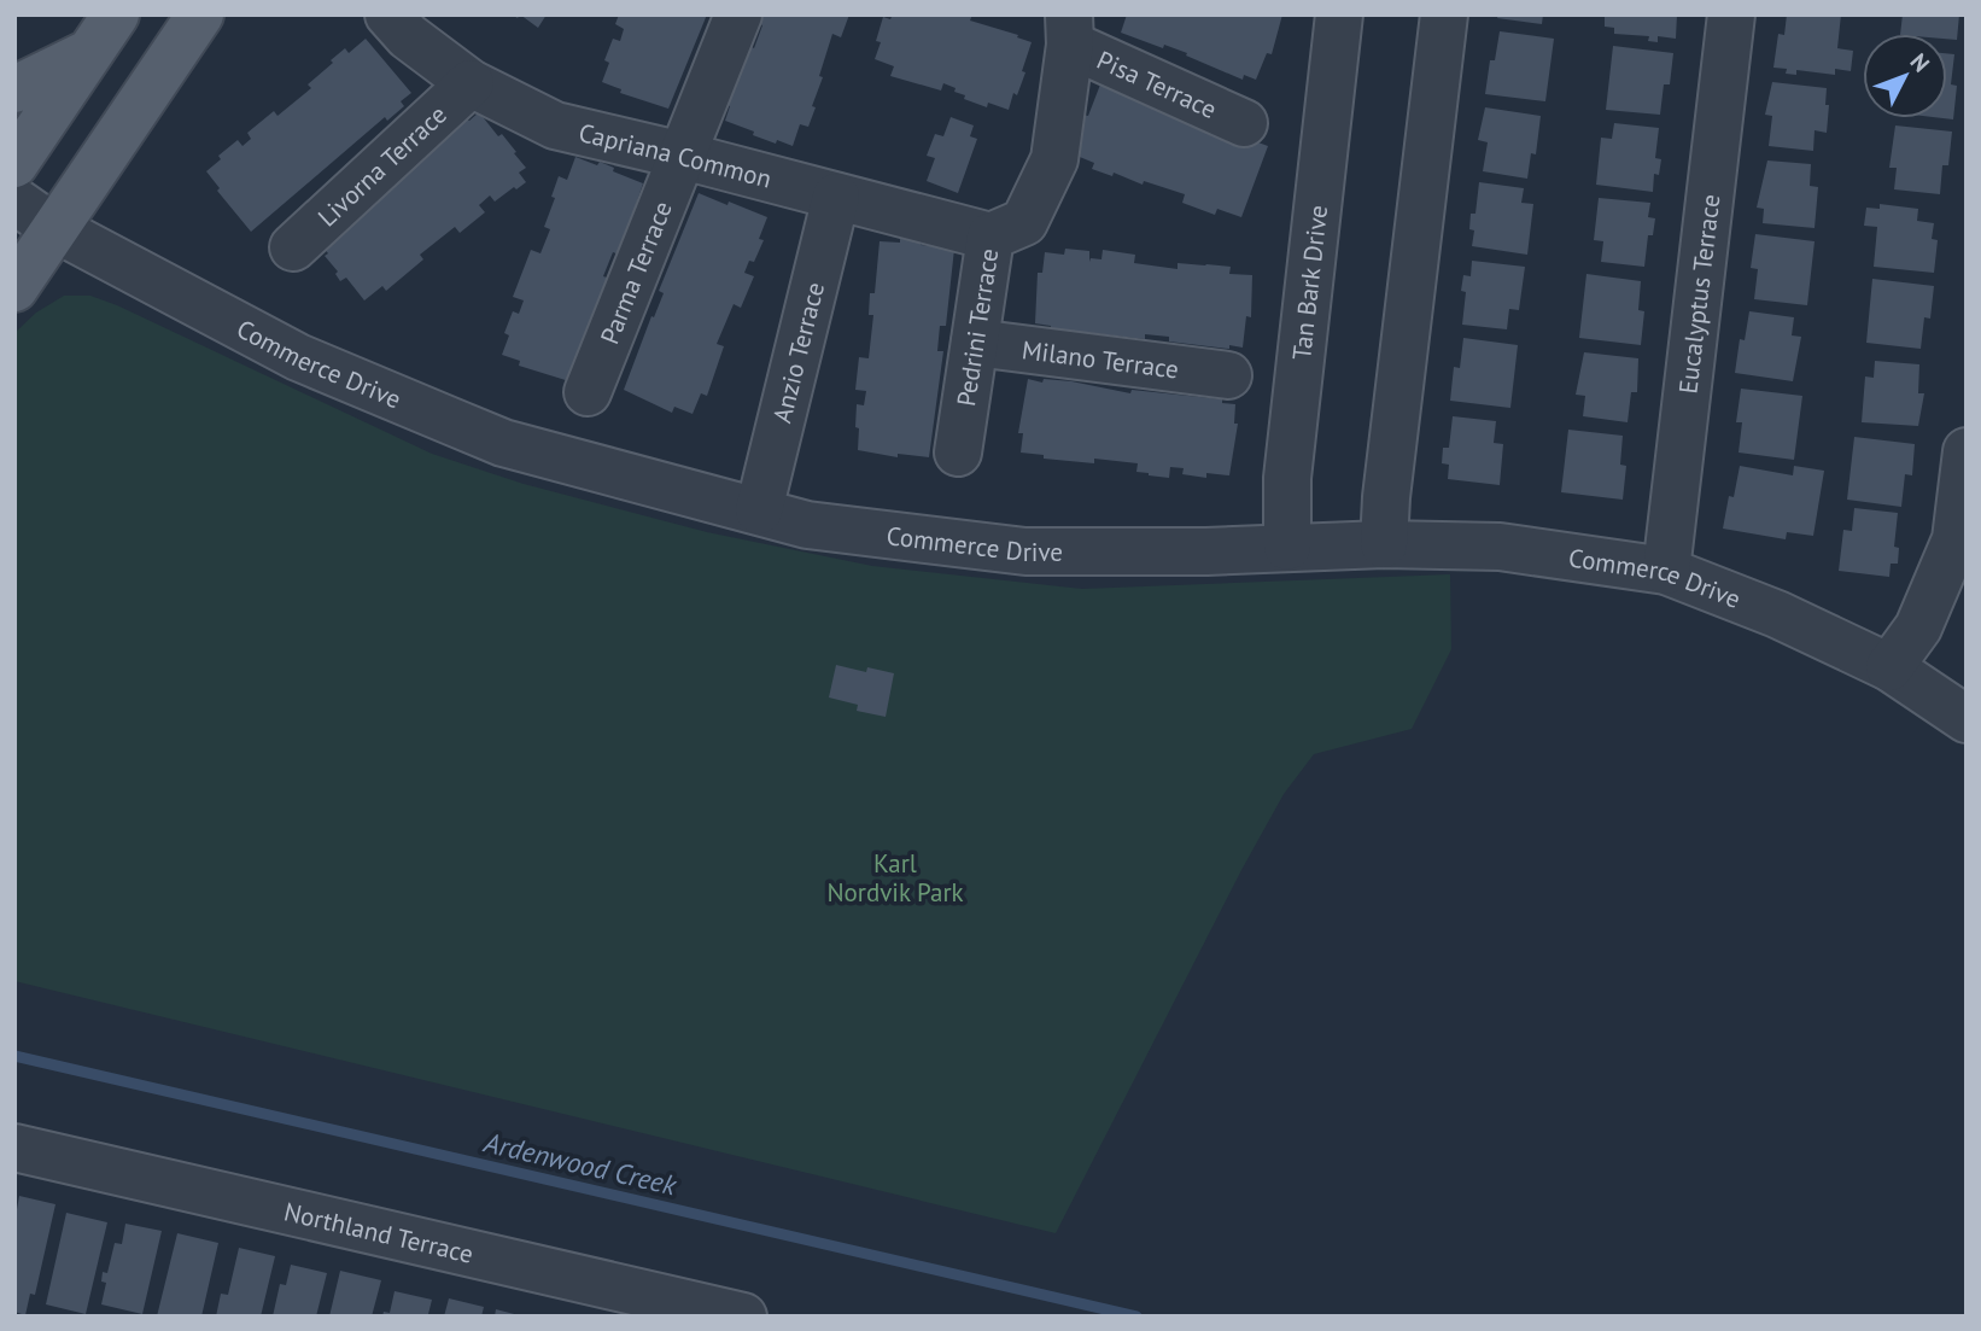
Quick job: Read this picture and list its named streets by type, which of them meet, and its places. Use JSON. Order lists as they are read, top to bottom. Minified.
{"streets":{"street":["Pisa Terrace","Capriana Common","Livorna Terrace","Parma Terrace","Tan Bark Drive","Eucalyptus Terrace","Pedrini Terrace","Anzio Terrace","Milano Terrace","Commerce Drive","Northland Terrace"]},"crossings":[["Capriana Common","Livorna Terrace"],["Capriana Common","Parma Terrace"],["Capriana Common","Pedrini Terrace"],["Capriana Common","Anzio Terrace"],["Tan Bark Drive","Commerce Drive"],["Eucalyptus Terrace","Commerce Drive"],["Pedrini Terrace","Milano Terrace"],["Anzio Terrace","Commerce Drive"]],"water":["Ardenwood Creek"],"parks":["Karl Nordvik Park"],"north":"top right"}
